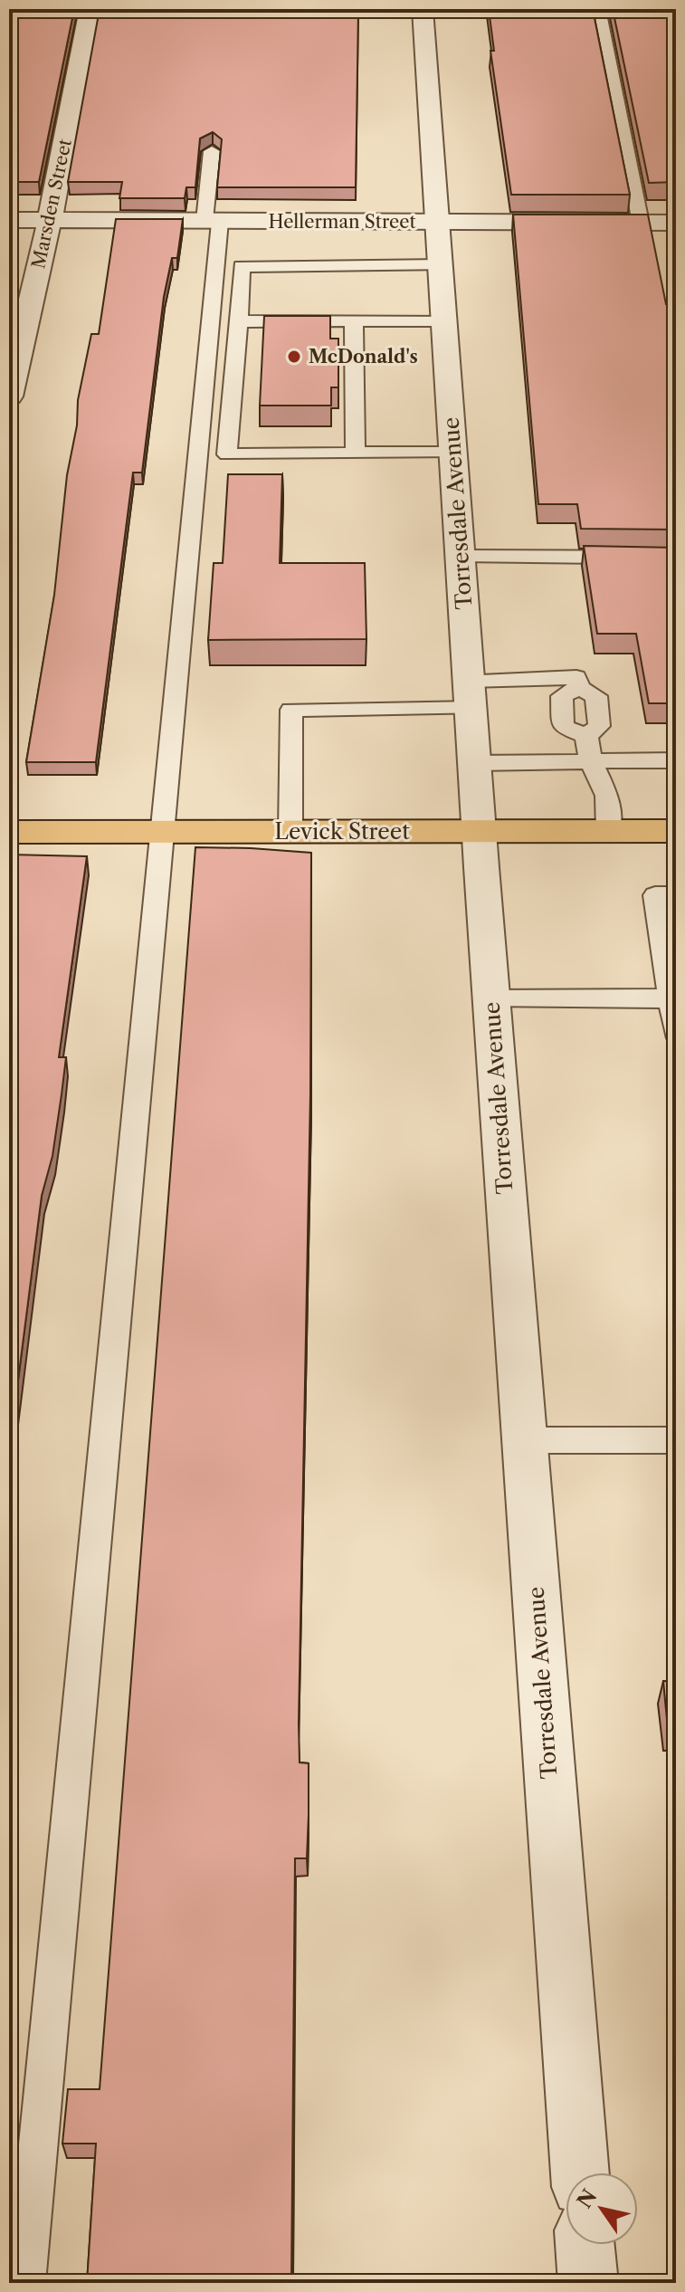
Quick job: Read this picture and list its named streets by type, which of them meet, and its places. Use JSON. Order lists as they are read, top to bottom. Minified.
{"streets":{"highway":["Levick Street"],"street":["Marsden Street","Hellerman Street","Torresdale Avenue"]},"crossings":[["Marsden Street","Hellerman Street"],["Hellerman Street","Torresdale Avenue"],["Torresdale Avenue","Levick Street"]],"places":["McDonald's"],"north":"top left"}
